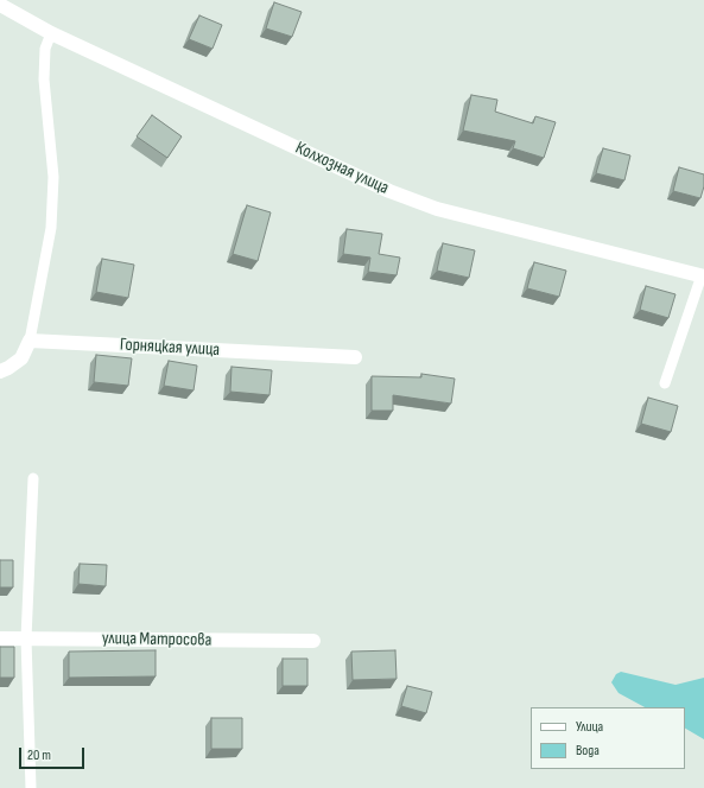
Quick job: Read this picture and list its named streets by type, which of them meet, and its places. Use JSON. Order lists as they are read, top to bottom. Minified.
{"streets":{"street":["Колхозная улица","Горняцкая улица","улица Матросова"]},"legend":["Улица","Вода"],"scale_bar":"20 m"}
